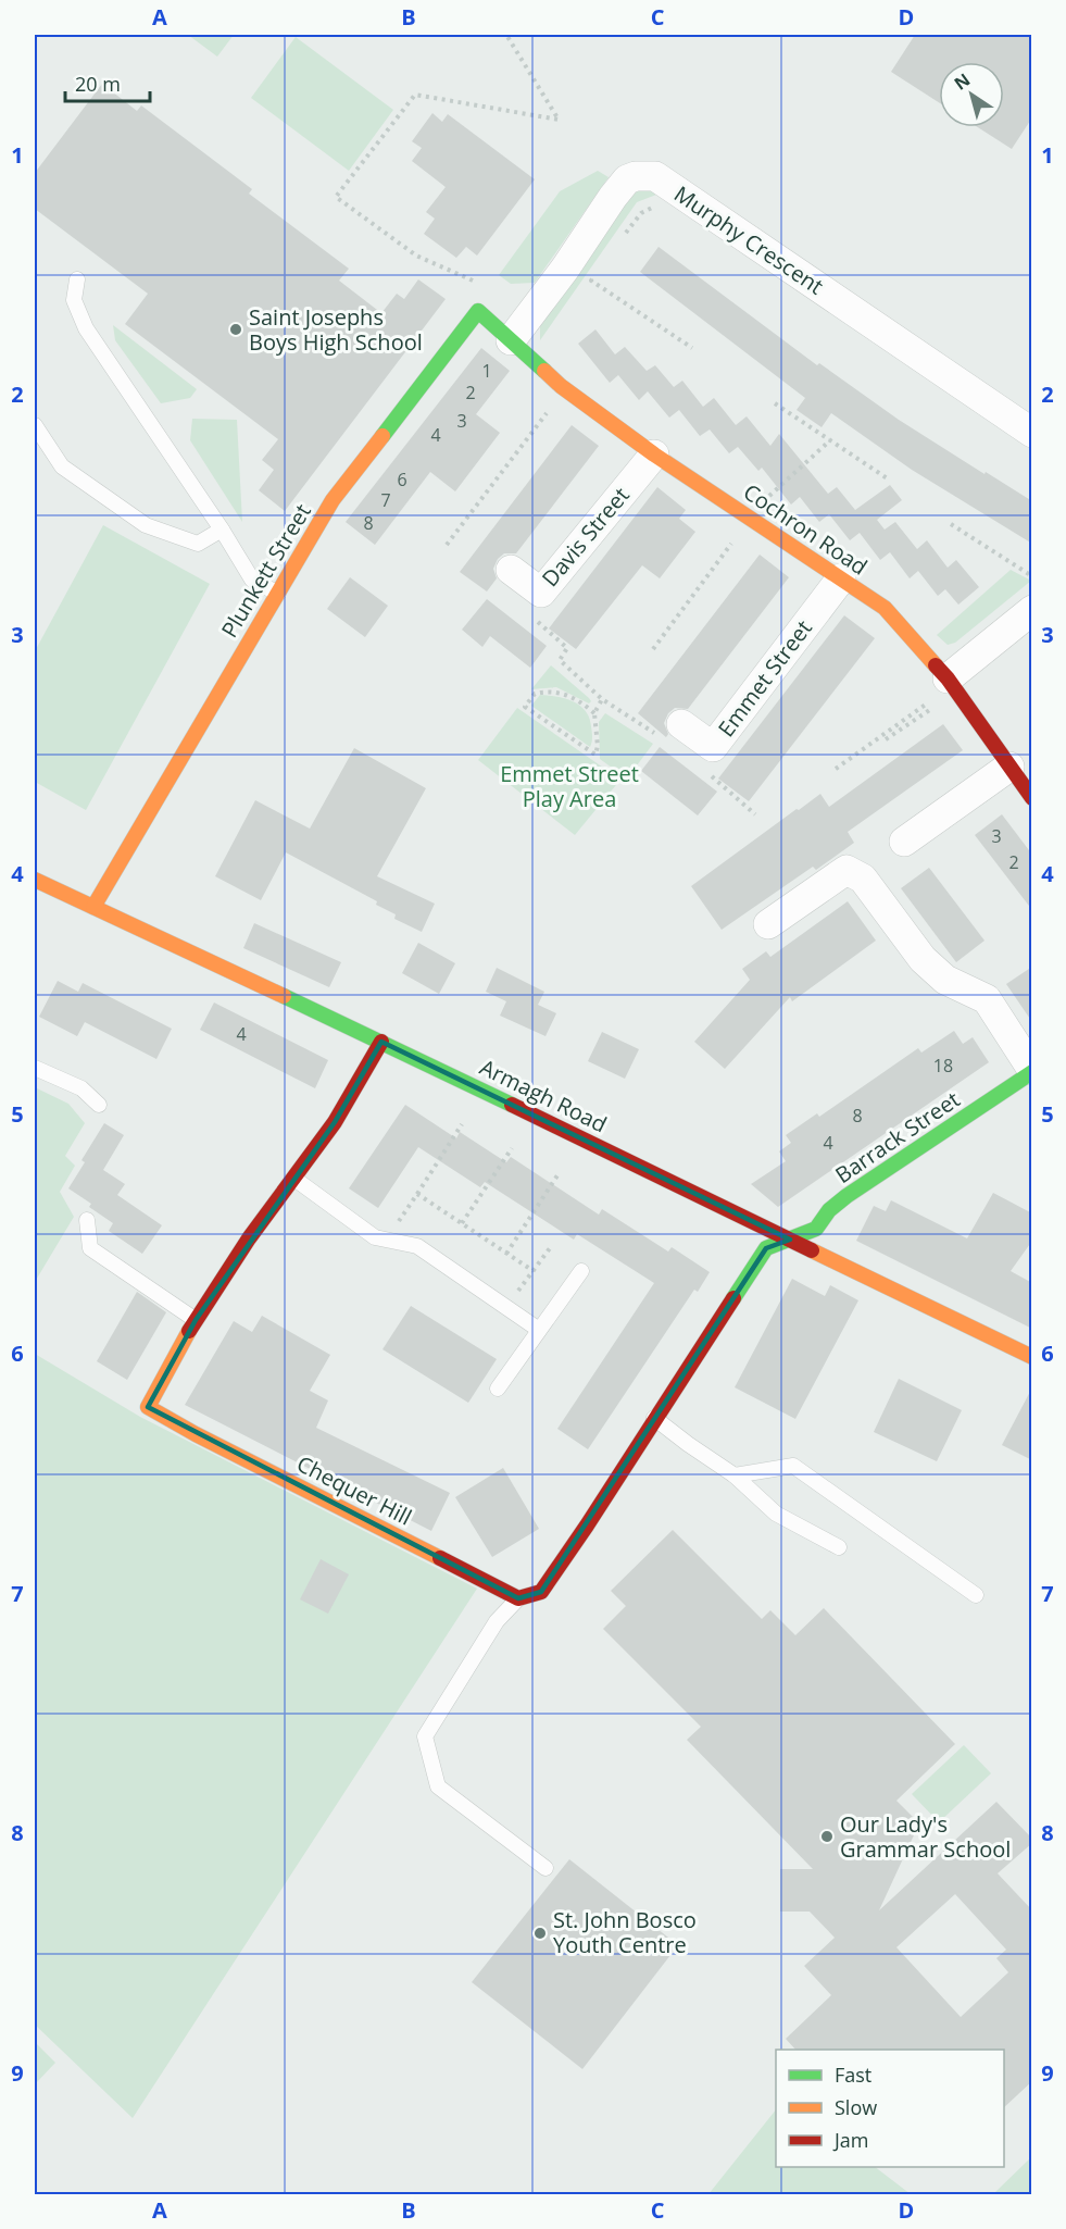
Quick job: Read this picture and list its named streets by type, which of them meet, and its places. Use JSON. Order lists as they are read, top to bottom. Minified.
{"streets":{"street":["Murphy Crescent","Cochron Road","Davis Street","Plunkett Street","Emmet Street","Armagh Road","Barrack Street","Chequer Hill"]},"crossings":[["Murphy Crescent","Cochron Road"],["Cochron Road","Davis Street"],["Cochron Road","Emmet Street"],["Plunkett Street","Armagh Road"],["Armagh Road","Barrack Street"],["Armagh Road","Chequer Hill"]],"parks":["Emmet Street Play Area"],"places":["Saint Josephs Boys High School","Our Lady's Grammar School","St. John Bosco Youth Centre"],"house_numbers":["1","2","3","4","6","7","8","3","2","4","18","8","4"],"legend":["Fast","Slow","Jam"],"scale_bar":"20 m","north":"top left","grid":{"columns":["A","B","C","D"],"rows":["1","2","3","4","5","6","7","8","9"]}}
